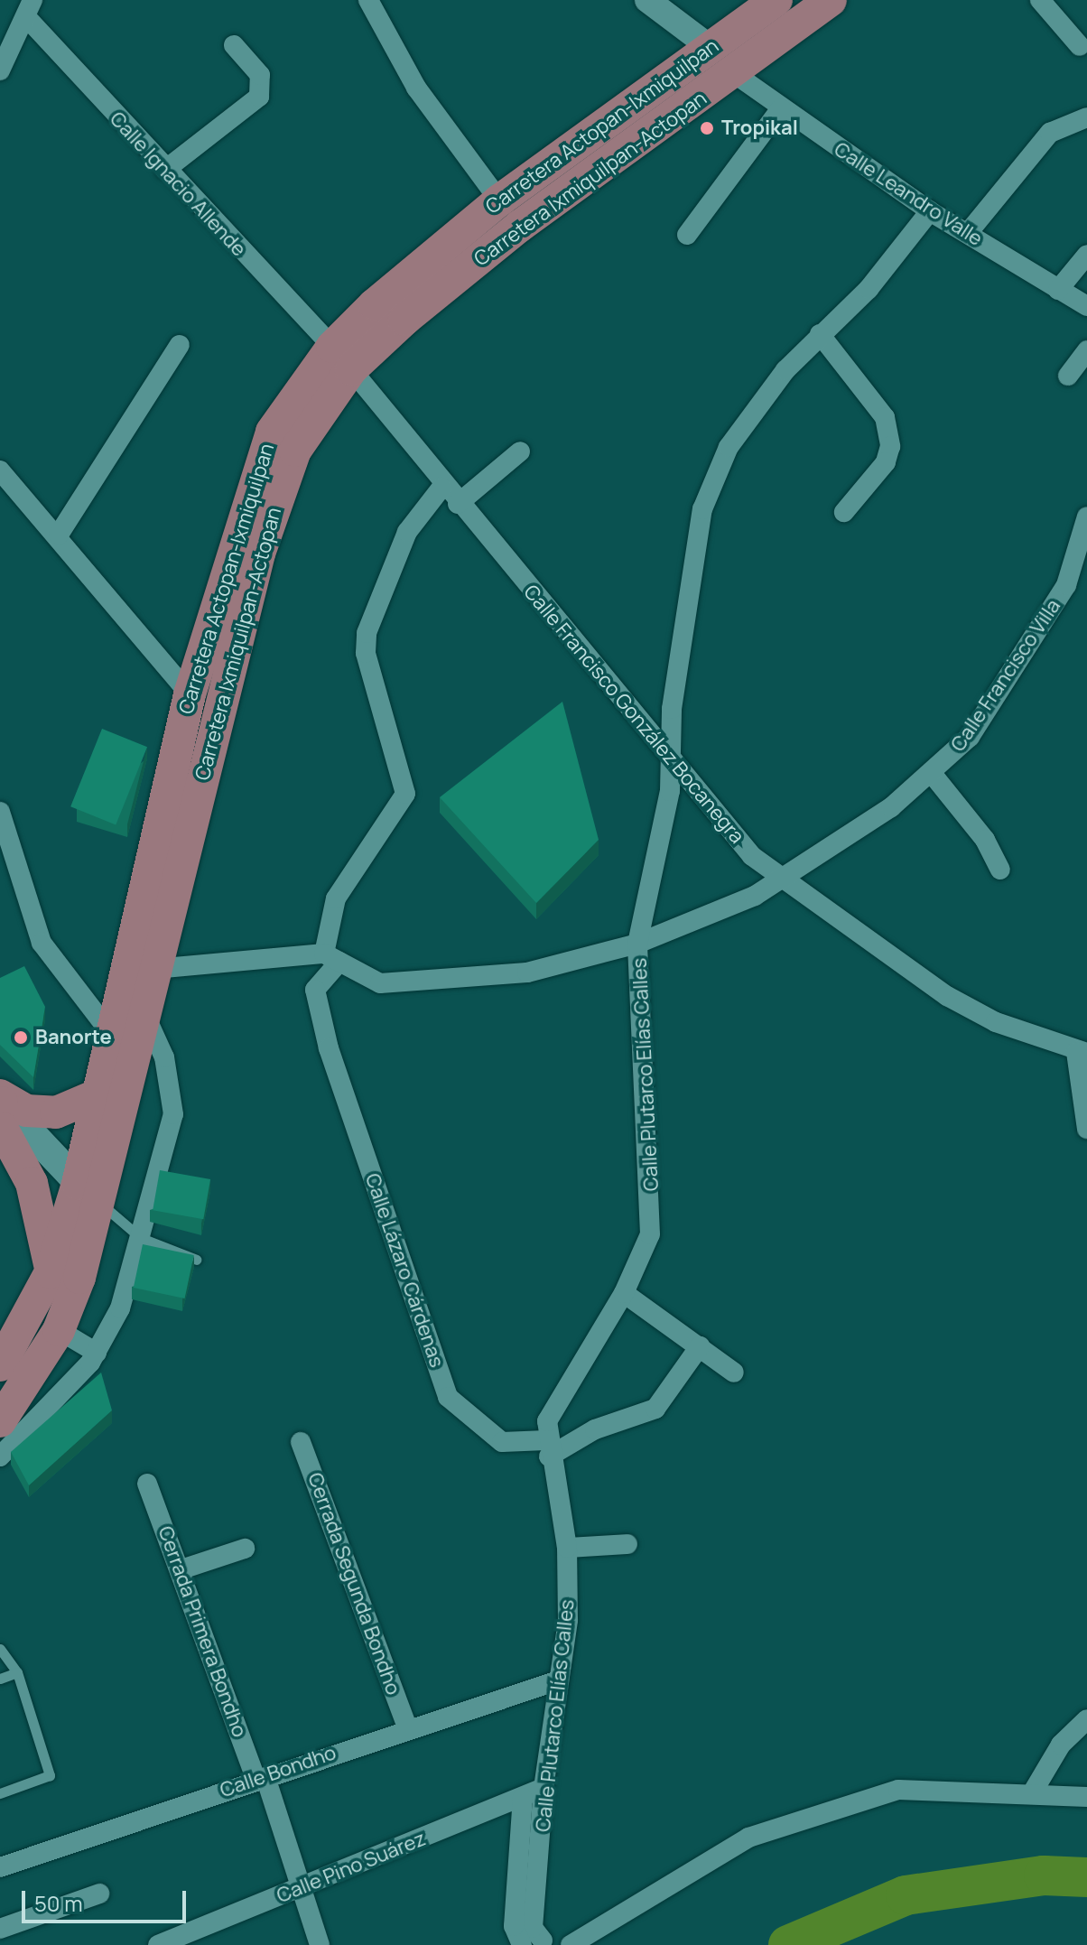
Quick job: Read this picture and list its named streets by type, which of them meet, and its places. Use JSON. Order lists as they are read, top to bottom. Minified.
{"streets":{"main road":["Carretera Actopan-Ixmiquilpan","Carretera Ixmiquilpan-Actopan"],"street":["Calle Ignacio Allende","Calle Leandro Valle","Calle Francisco Villa","Calle Francisco González Bocanegra","Calle Plutarco Elías Calles","Calle Lázaro Cárdenas","Cerrada Segunda Bondho","Cerrada Primera Bondho","Calle Bondho","Calle Pino Suárez"]},"crossings":[["Carretera Actopan-Ixmiquilpan","Carretera Ixmiquilpan-Actopan"],["Carretera Actopan-Ixmiquilpan","Calle Ignacio Allende"],["Carretera Actopan-Ixmiquilpan","Calle Francisco González Bocanegra"],["Carretera Ixmiquilpan-Actopan","Calle Ignacio Allende"],["Carretera Ixmiquilpan-Actopan","Calle Leandro Valle"],["Carretera Ixmiquilpan-Actopan","Calle Francisco González Bocanegra"],["Calle Ignacio Allende","Calle Francisco González Bocanegra"],["Calle Leandro Valle","Calle Plutarco Elías Calles"],["Calle Francisco Villa","Calle Francisco González Bocanegra"],["Calle Francisco Villa","Calle Plutarco Elías Calles"],["Calle Francisco Villa","Calle Lázaro Cárdenas"],["Calle Francisco González Bocanegra","Calle Plutarco Elías Calles"],["Calle Plutarco Elías Calles","Calle Lázaro Cárdenas"],["Calle Plutarco Elías Calles","Calle Bondho"],["Calle Plutarco Elías Calles","Calle Pino Suárez"],["Cerrada Segunda Bondho","Calle Bondho"],["Cerrada Primera Bondho","Calle Bondho"],["Cerrada Primera Bondho","Calle Pino Suárez"]],"places":["Tropikal","Banorte"],"scale_bar":"50 m"}
